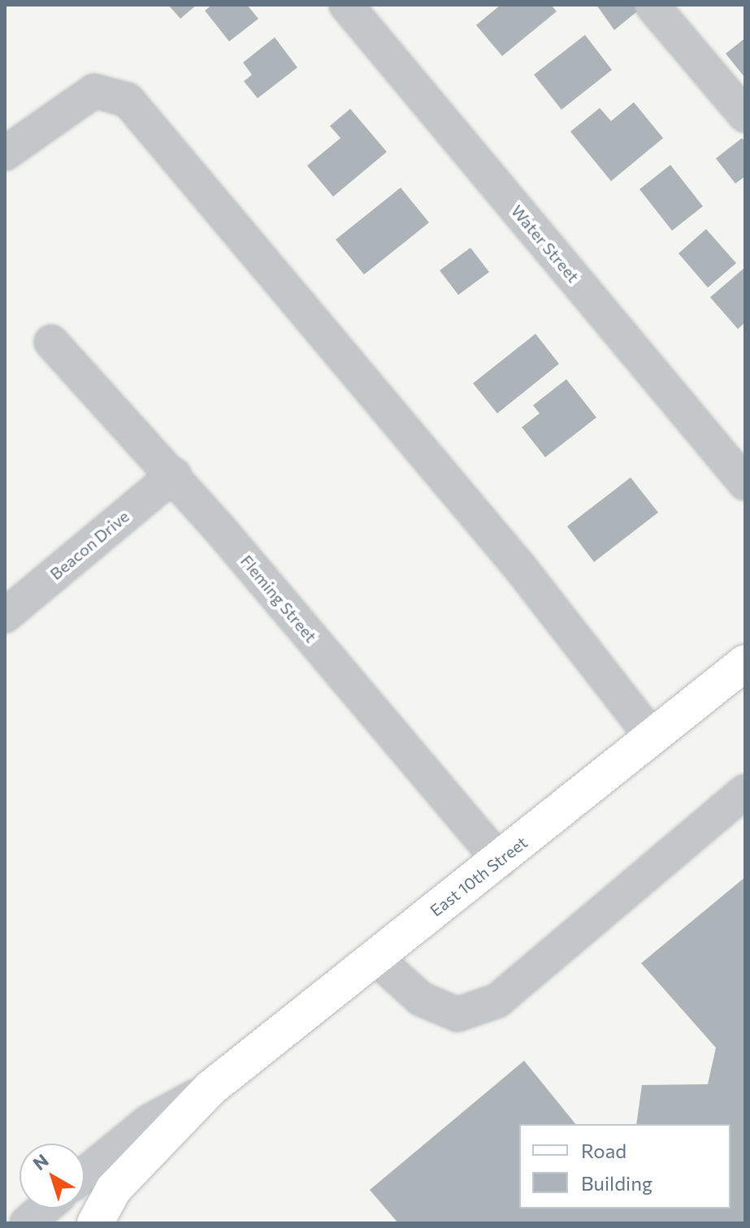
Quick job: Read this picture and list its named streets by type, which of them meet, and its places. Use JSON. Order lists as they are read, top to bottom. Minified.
{"streets":{"main road":["East 10th Street"],"street":["Water Street","Beacon Drive","Fleming Street"]},"crossings":[["Beacon Drive","Fleming Street"],["Fleming Street","East 10th Street"]],"legend":["Road","Building"],"north":"top left"}
